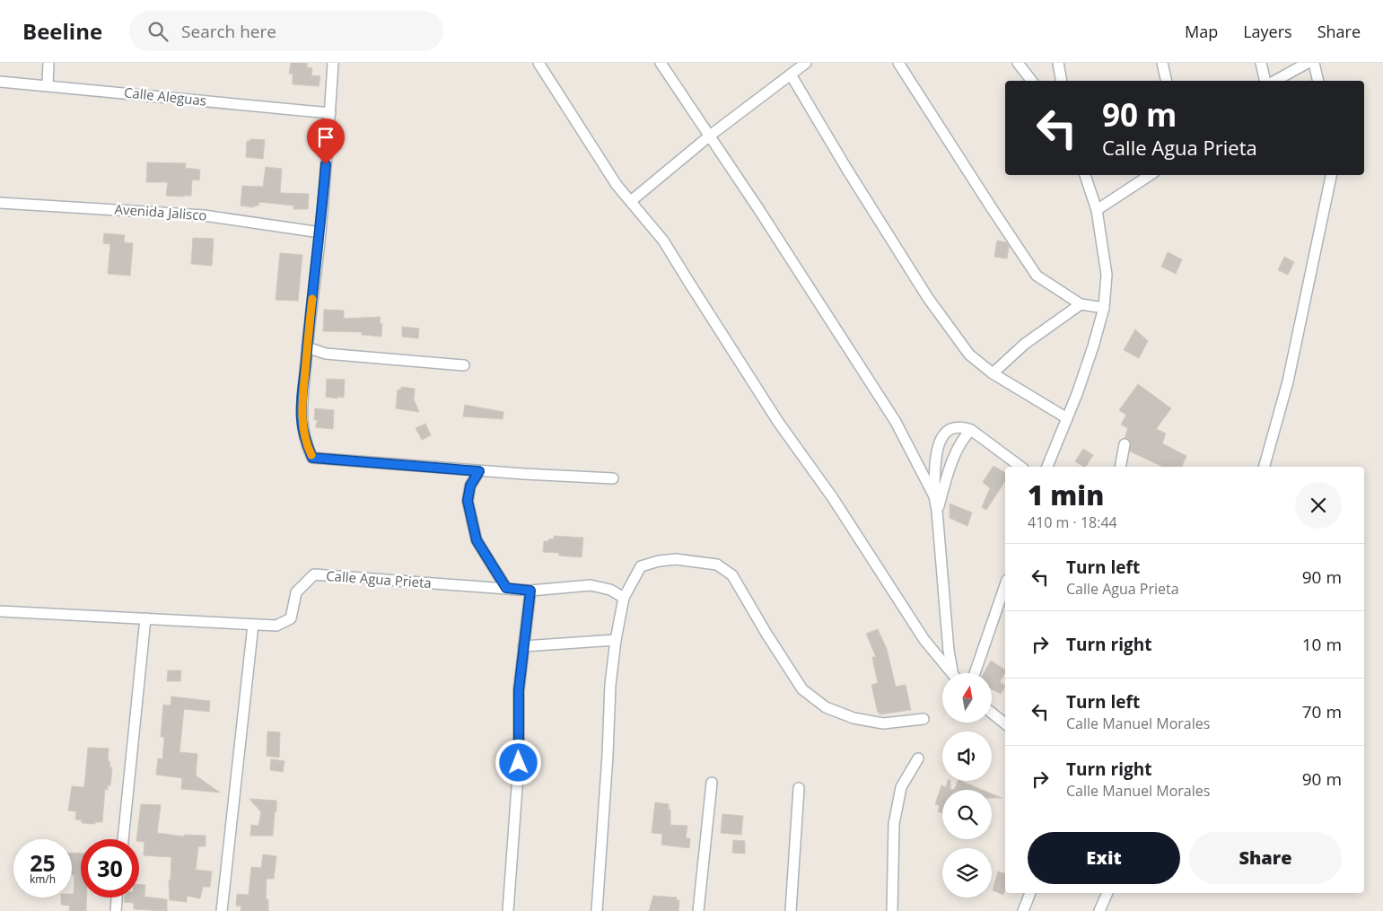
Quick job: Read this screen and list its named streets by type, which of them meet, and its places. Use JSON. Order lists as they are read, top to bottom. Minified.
{"streets":{"street":["Calle Aleguas","Avenida Jalisco","Calle Agua Prieta"]},"north":"top","page":{"header":"Beeline","search":"Search here","nav":["Map","Layers","Share"],"turn":["90 m","Calle Agua Prieta"],"heading":["1 min","410 m · 18:44"],"list":[{"name":"Turn left","note":"Calle Agua Prieta","value":"90 m"},{"name":"Turn right","value":"10 m"},{"name":"Turn left","note":"Calle Manuel Morales","value":"70 m"},{"name":"Turn right","note":"Calle Manuel Morales","value":"90 m"}],"buttons":["Exit","Share"],"speed":"25 km/h","limit":"30"}}
